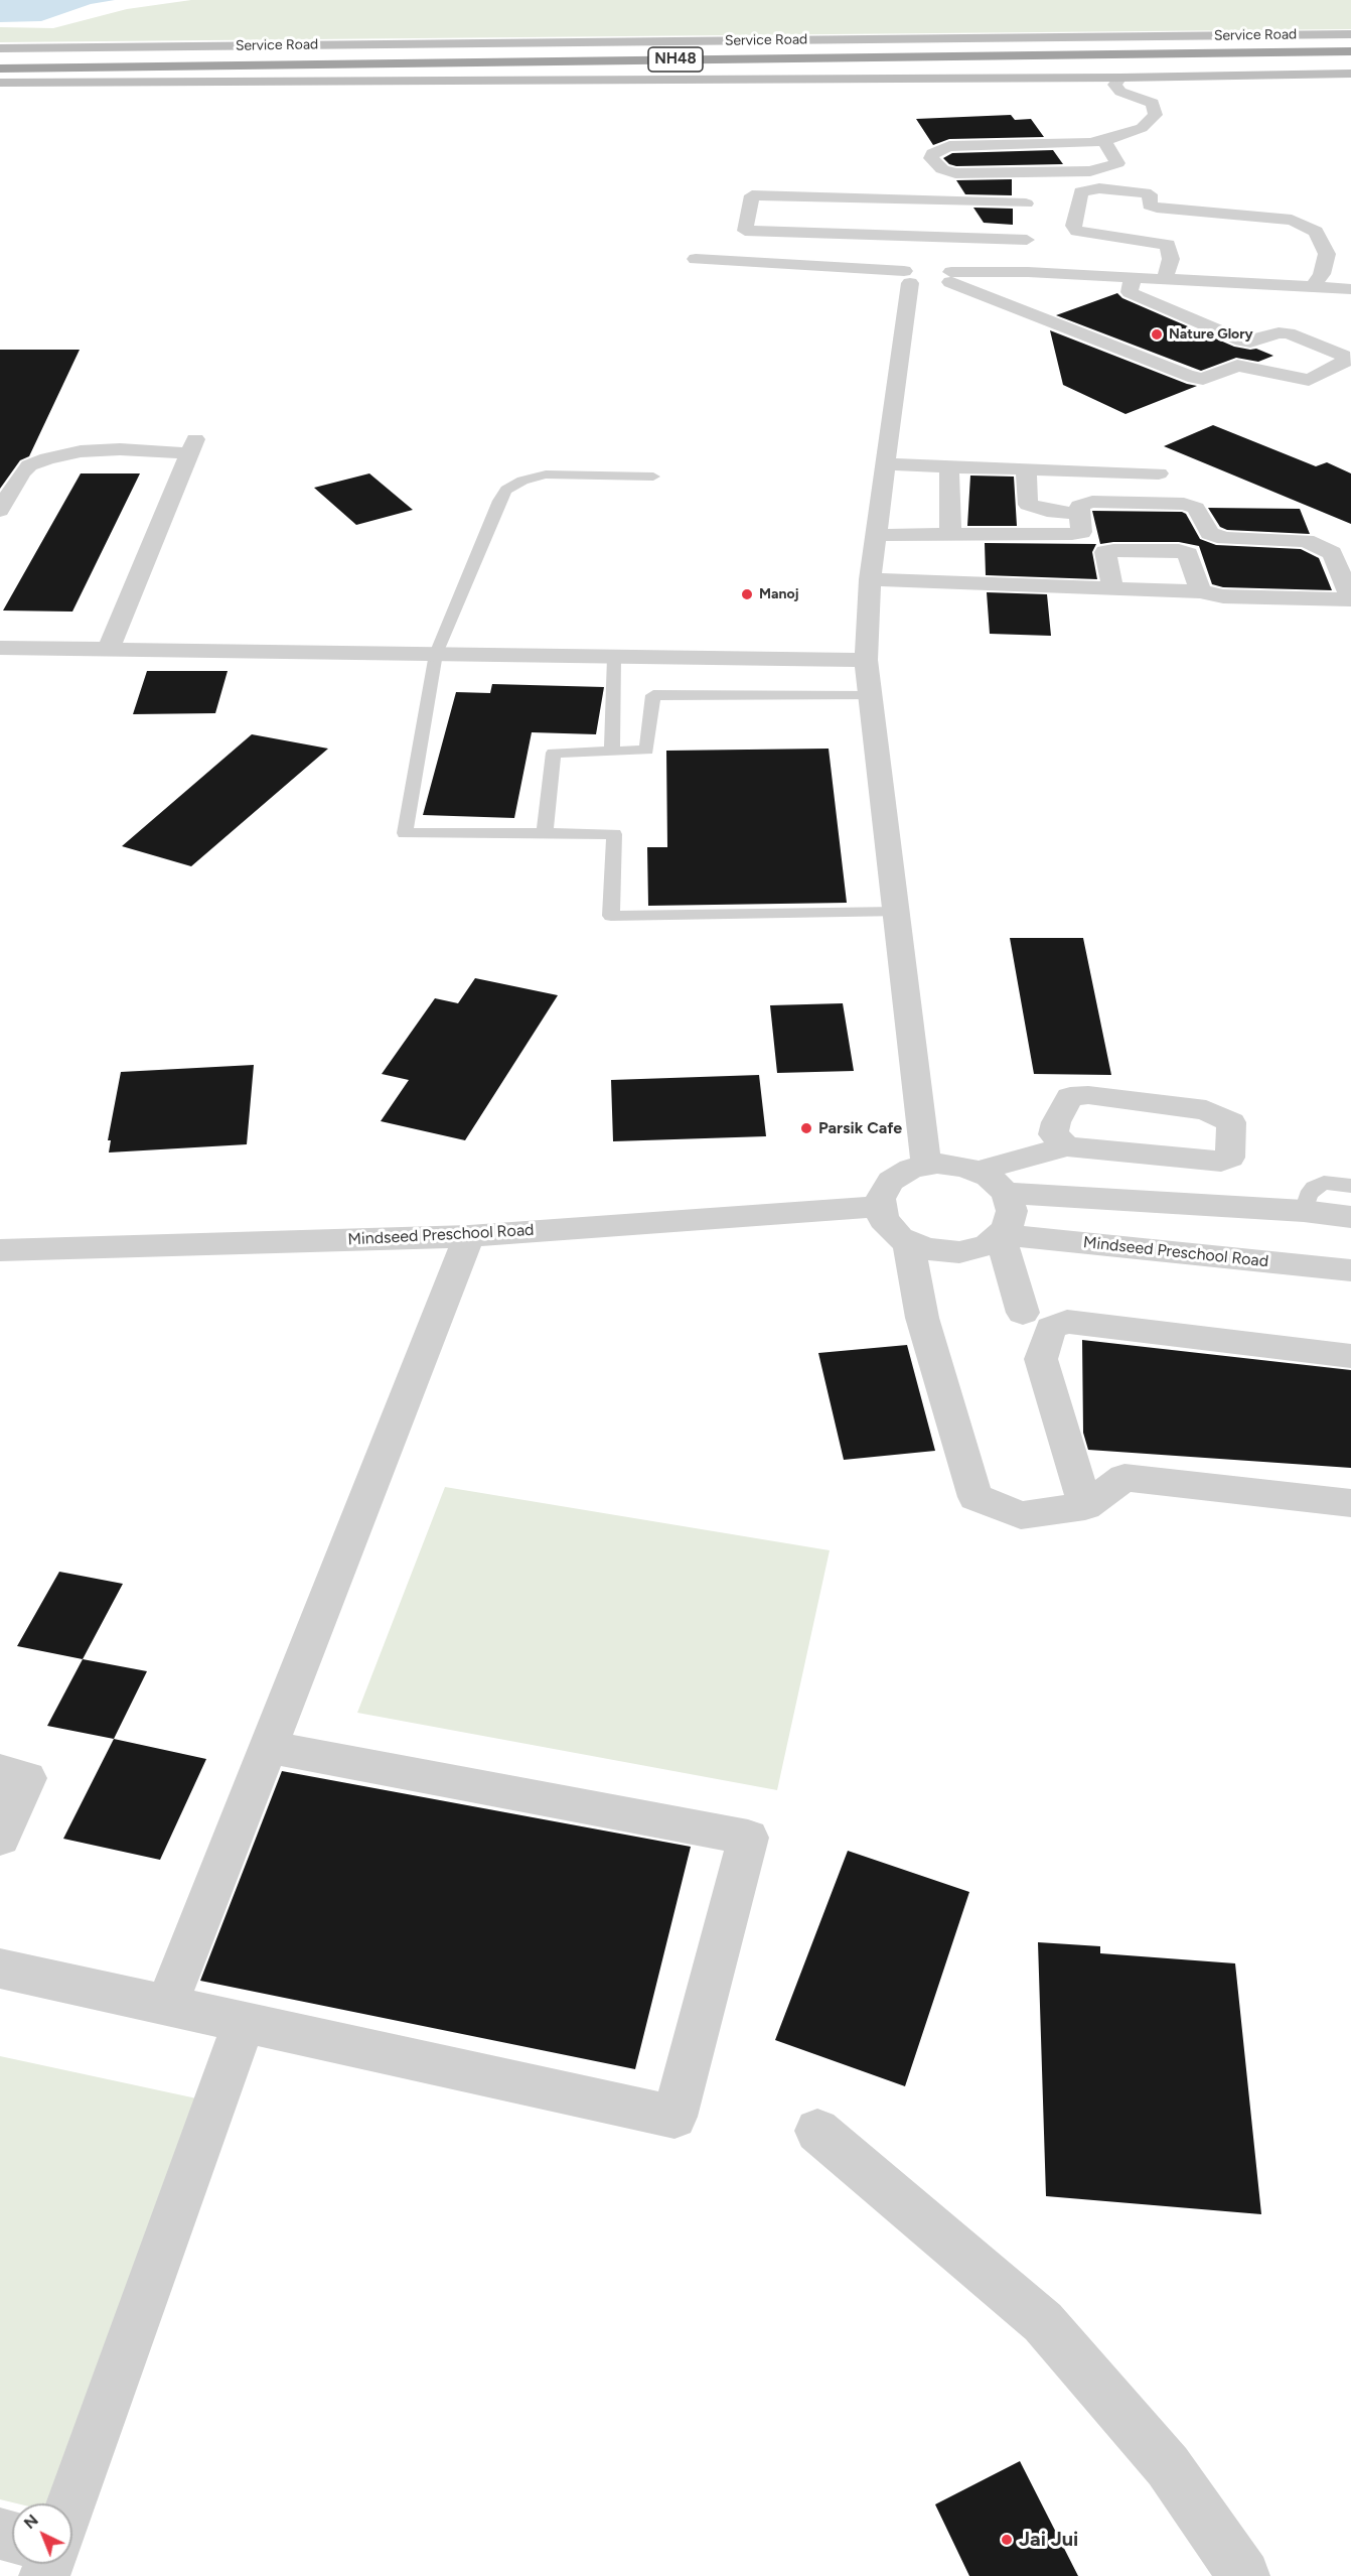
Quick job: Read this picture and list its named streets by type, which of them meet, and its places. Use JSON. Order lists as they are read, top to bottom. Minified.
{"streets":{"highway":["NH48"],"main road":["Service Road"],"street":["Mindseed Preschool Road"]},"places":["Nature Glory","Manoj","Parsik Cafe","Jai Jui"],"north":"top left"}
